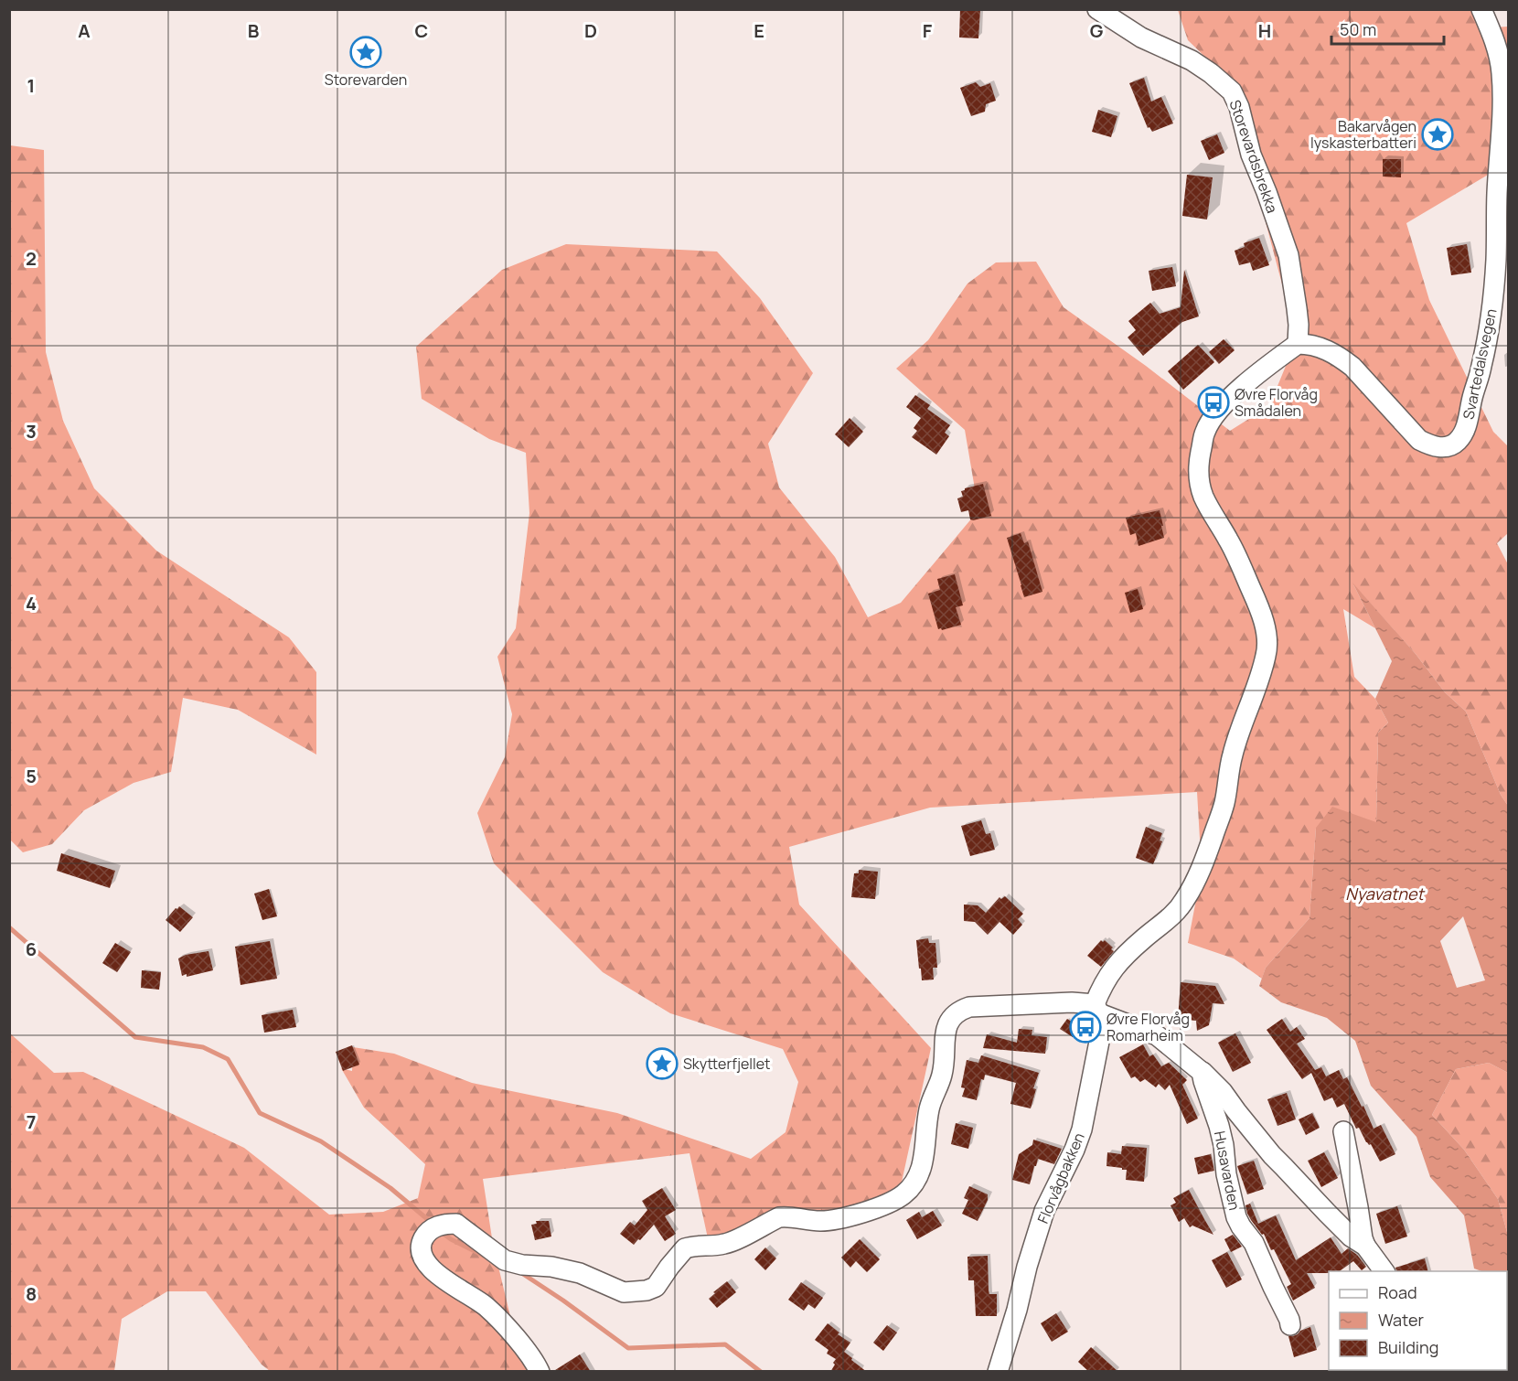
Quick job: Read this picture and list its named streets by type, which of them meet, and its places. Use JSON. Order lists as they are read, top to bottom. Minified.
{"streets":{"street":["Storevardsbrekka","Svartedalsvegen","Husavarden","Florvågbakken"]},"crossings":[["Storevardsbrekka","Svartedalsvegen"],["Husavarden","Florvågbakken"]],"water":["Nyavatnet"],"places":{"place":["Storevarden","Bakarvågen lyskasterbatteri","Skytterfjellet"],"bus stop":["Øvre Florvåg Smådalen","Øvre Florvåg Romarheim"]},"legend":["Road","Water","Building"],"scale_bar":"50 m","grid":{"columns":["A","B","C","D","E","F","G","H"],"rows":["1","2","3","4","5","6","7","8"]}}
